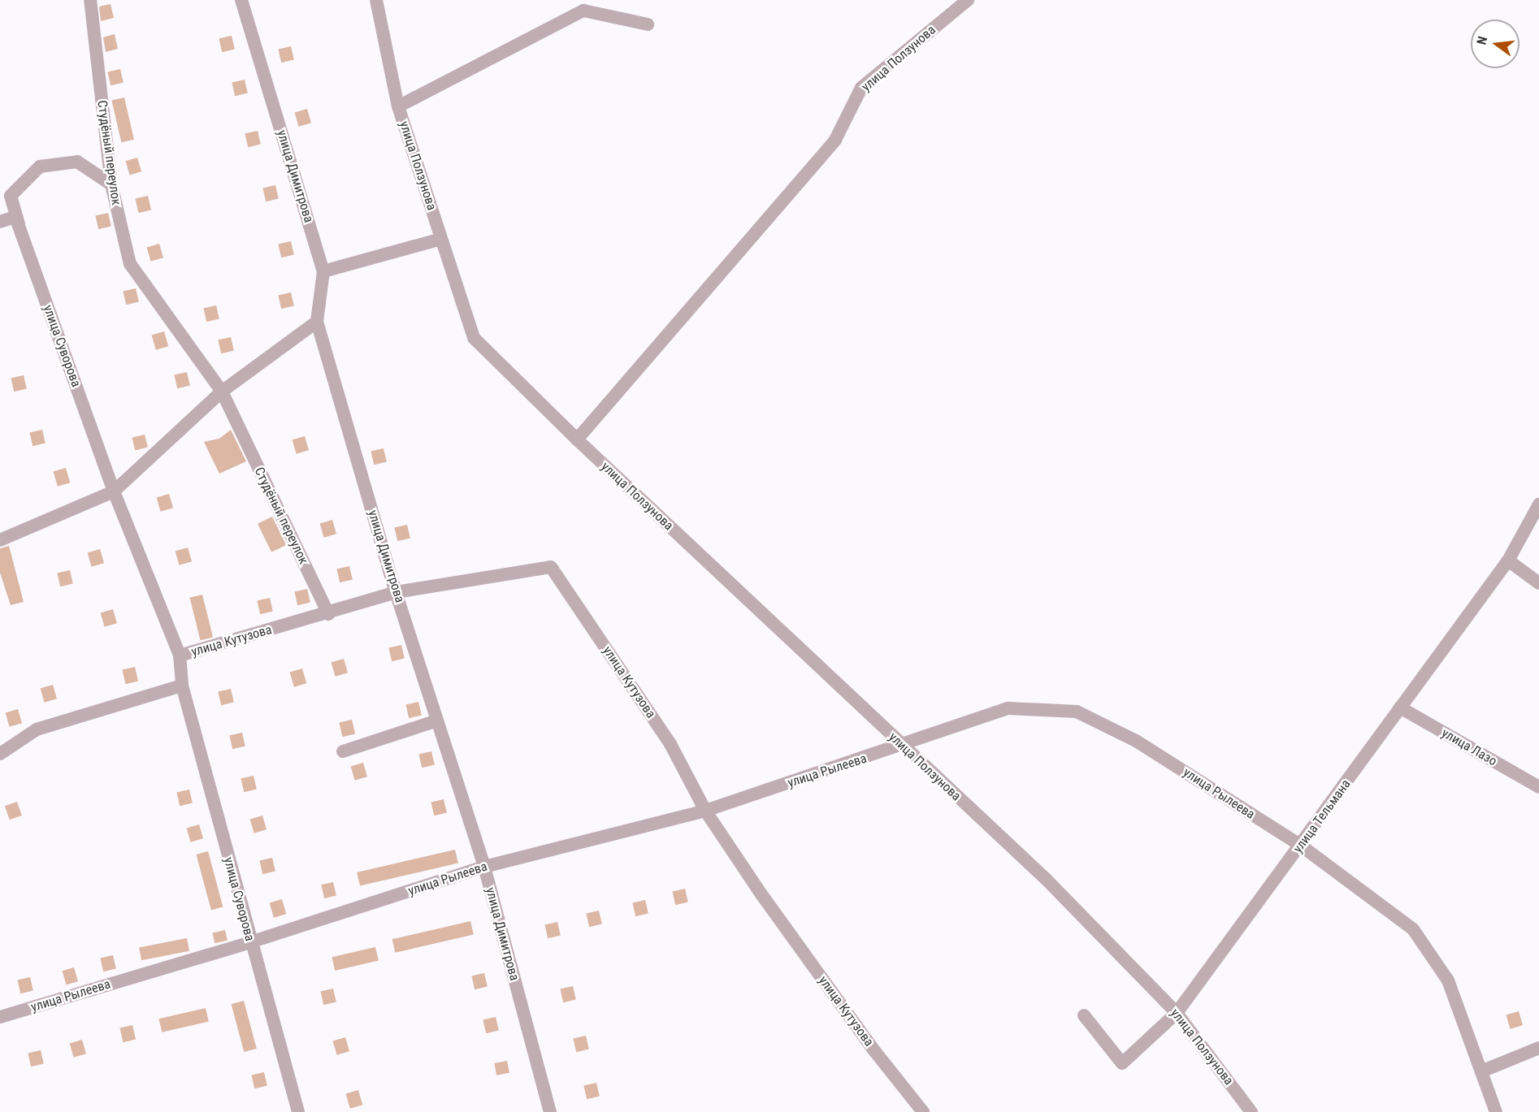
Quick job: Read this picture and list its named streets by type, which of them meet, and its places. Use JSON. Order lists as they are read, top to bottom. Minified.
{"streets":{"street":["улица Ползунова","Студёный переулок","улица Димитрова","улица Суворова","улица Кутузова","улица Лазо","улица Рылеева","улица Тельмана"]},"crossings":[["улица Ползунова","улица Рылеева"],["улица Ползунова","улица Тельмана"],["Студёный переулок","улица Суворова"],["Студёный переулок","улица Кутузова"],["улица Димитрова","улица Кутузова"],["улица Димитрова","улица Рылеева"],["улица Суворова","улица Кутузова"],["улица Суворова","улица Рылеева"],["улица Кутузова","улица Рылеева"],["улица Лазо","улица Тельмана"],["улица Рылеева","улица Тельмана"]],"north":"left"}
